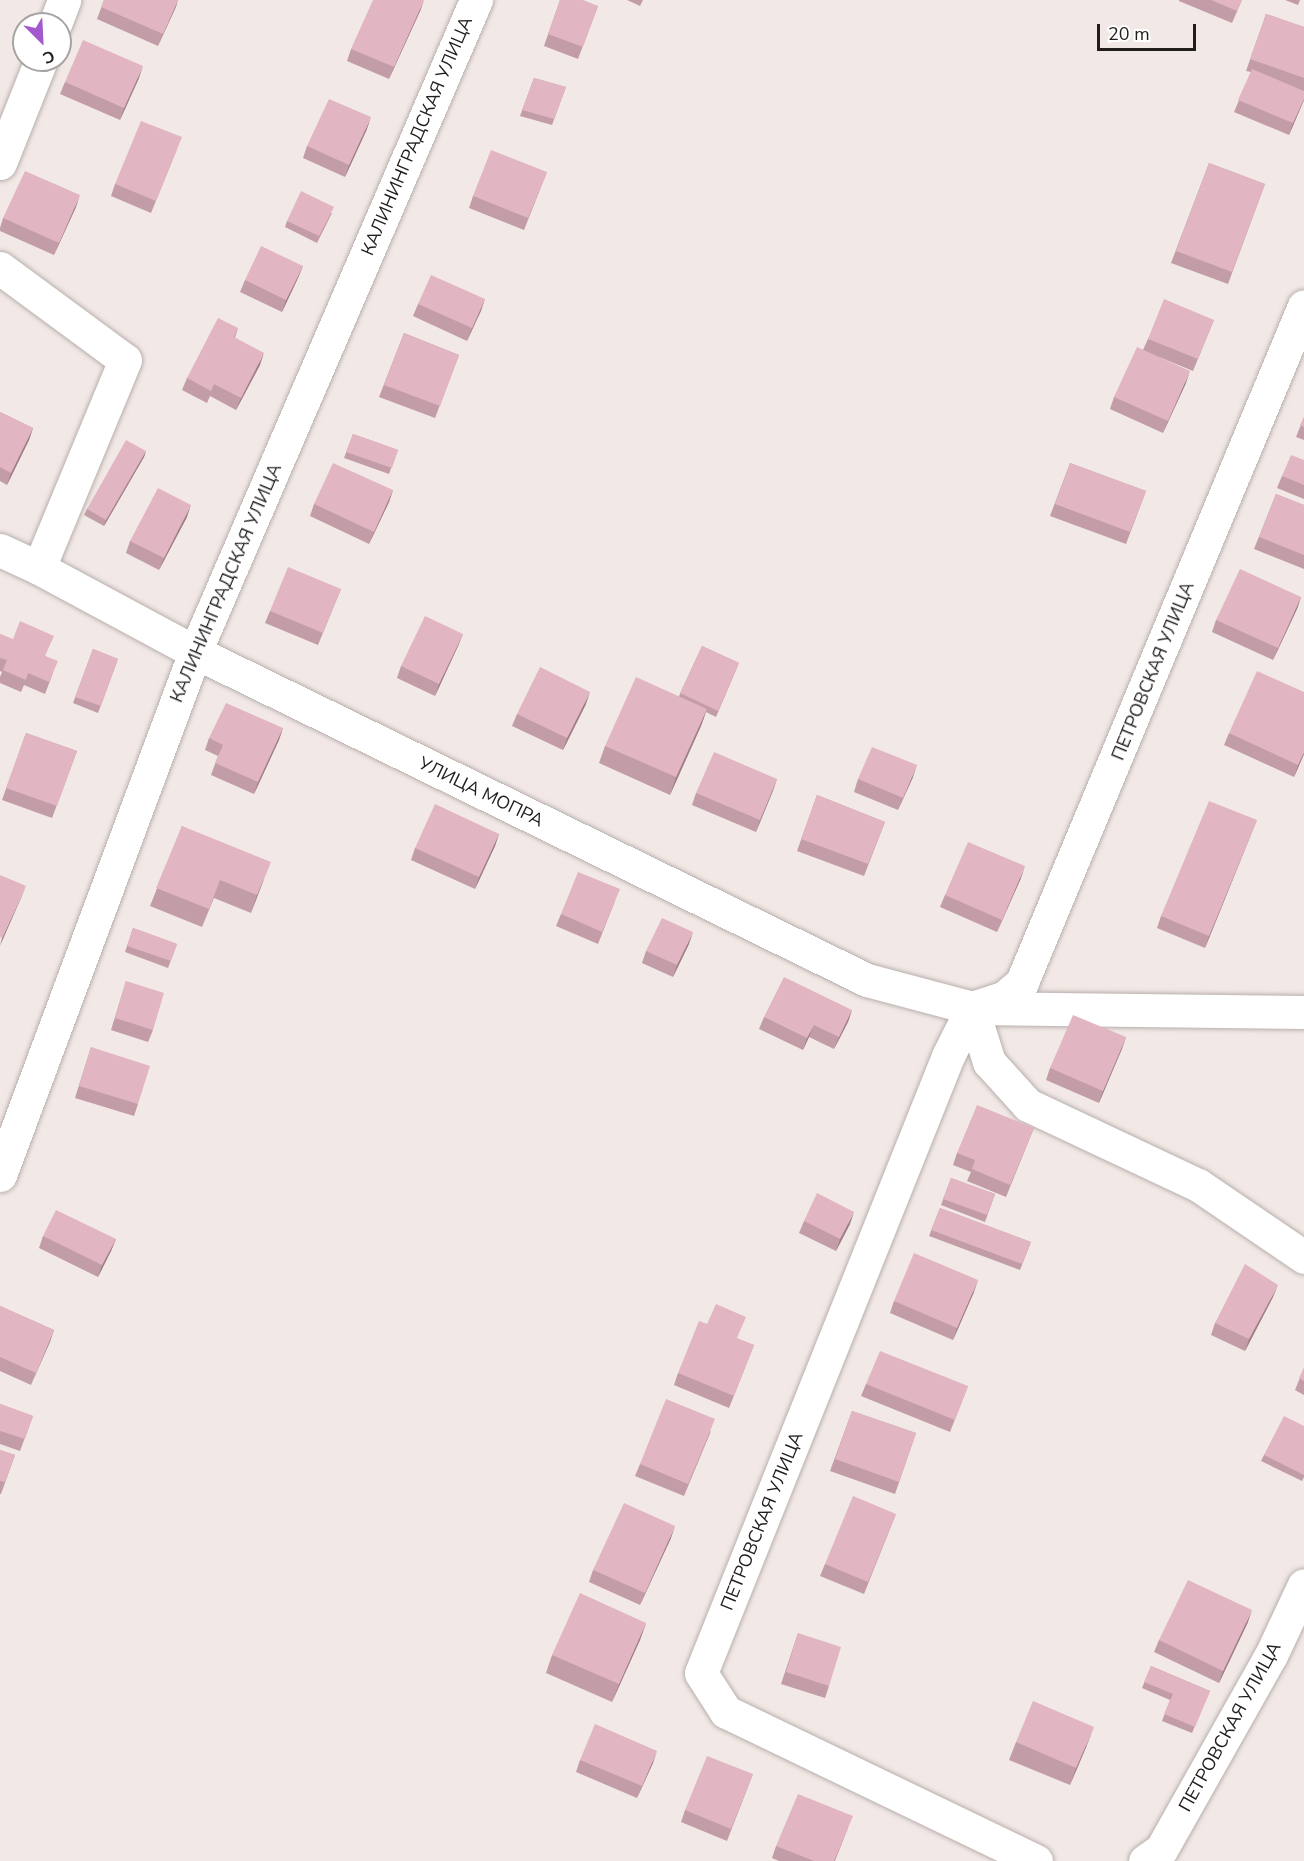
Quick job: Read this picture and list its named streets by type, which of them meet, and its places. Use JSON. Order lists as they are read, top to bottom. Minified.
{"streets":{"street":["КАЛИНИНГРАДСКАЯ УЛИЦА","ПЕТРОВСКАЯ УЛИЦА","УЛИЦА МОПРА"]},"crossings":[["КАЛИНИНГРАДСКАЯ УЛИЦА","УЛИЦА МОПРА"],["ПЕТРОВСКАЯ УЛИЦА","УЛИЦА МОПРА"]],"scale_bar":"20 m","north":"bottom right"}
